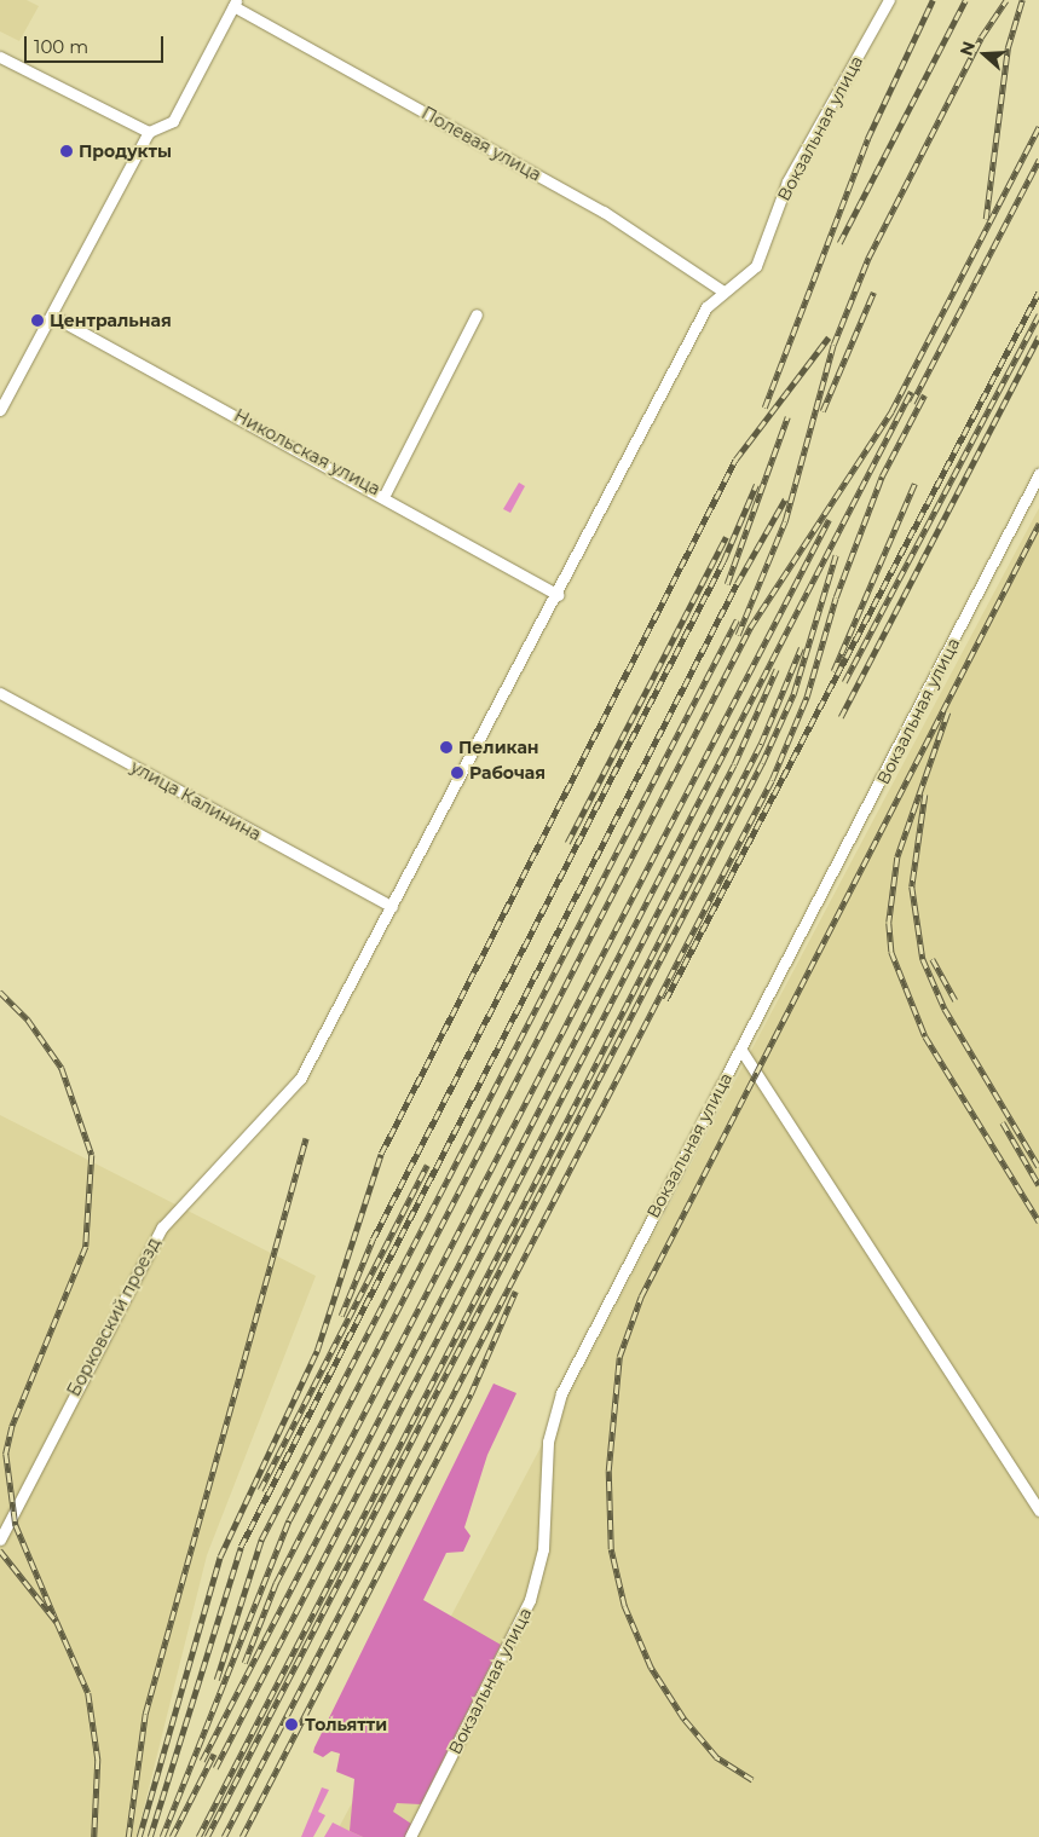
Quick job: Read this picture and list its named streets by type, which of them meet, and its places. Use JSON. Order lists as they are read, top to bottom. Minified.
{"streets":{"street":["Вокзальная улица","Полевая улица","Никольская улица","улица Калинина","Борковский проезд"]},"crossings":[["Вокзальная улица","Полевая улица"],["Вокзальная улица","Никольская улица"],["Вокзальная улица","улица Калинина"],["Вокзальная улица","Борковский проезд"]],"places":["Продукты","Центральная","Пеликан","Рабочая","Тольятти"],"scale_bar":"100 m","north":"left"}
